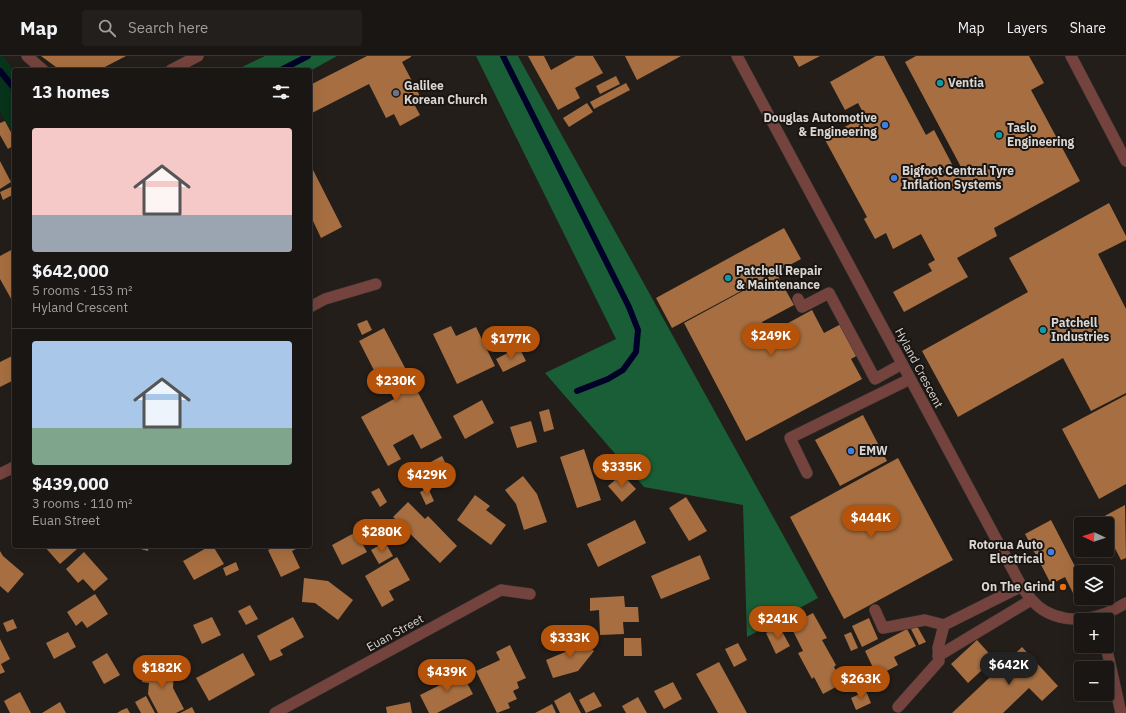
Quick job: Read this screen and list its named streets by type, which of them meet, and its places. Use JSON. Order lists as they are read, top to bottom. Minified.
{"streets":{"street":["Hyland Crescent","Euan Street"]},"places":["Ventia","Galilee Korean Church","Douglas Automotive & Engineering","Taslo Engineering","Bigfoot Central Tyre Inflation Systems","Patchell Repair & Maintenance","Patchell Industries","EMW","Rotorua Auto Electrical","On The Grind"],"north":"left","page":{"header":"Map","search":"Search here","nav":["Map","Layers","Share"],"heading":"13 homes","list":[{"name":"$642,000","note":"5 rooms · 153 m² · Hyland Crescent"},{"name":"$439,000","note":"3 rooms · 110 m² · Euan Street"}],"price":["$249K","$177K","$230K","$335K","$429K","$444K","$280K","$241K","$333K","$642K","$182K","$439K","$263K"],"map_buttons":["+","−"]}}
